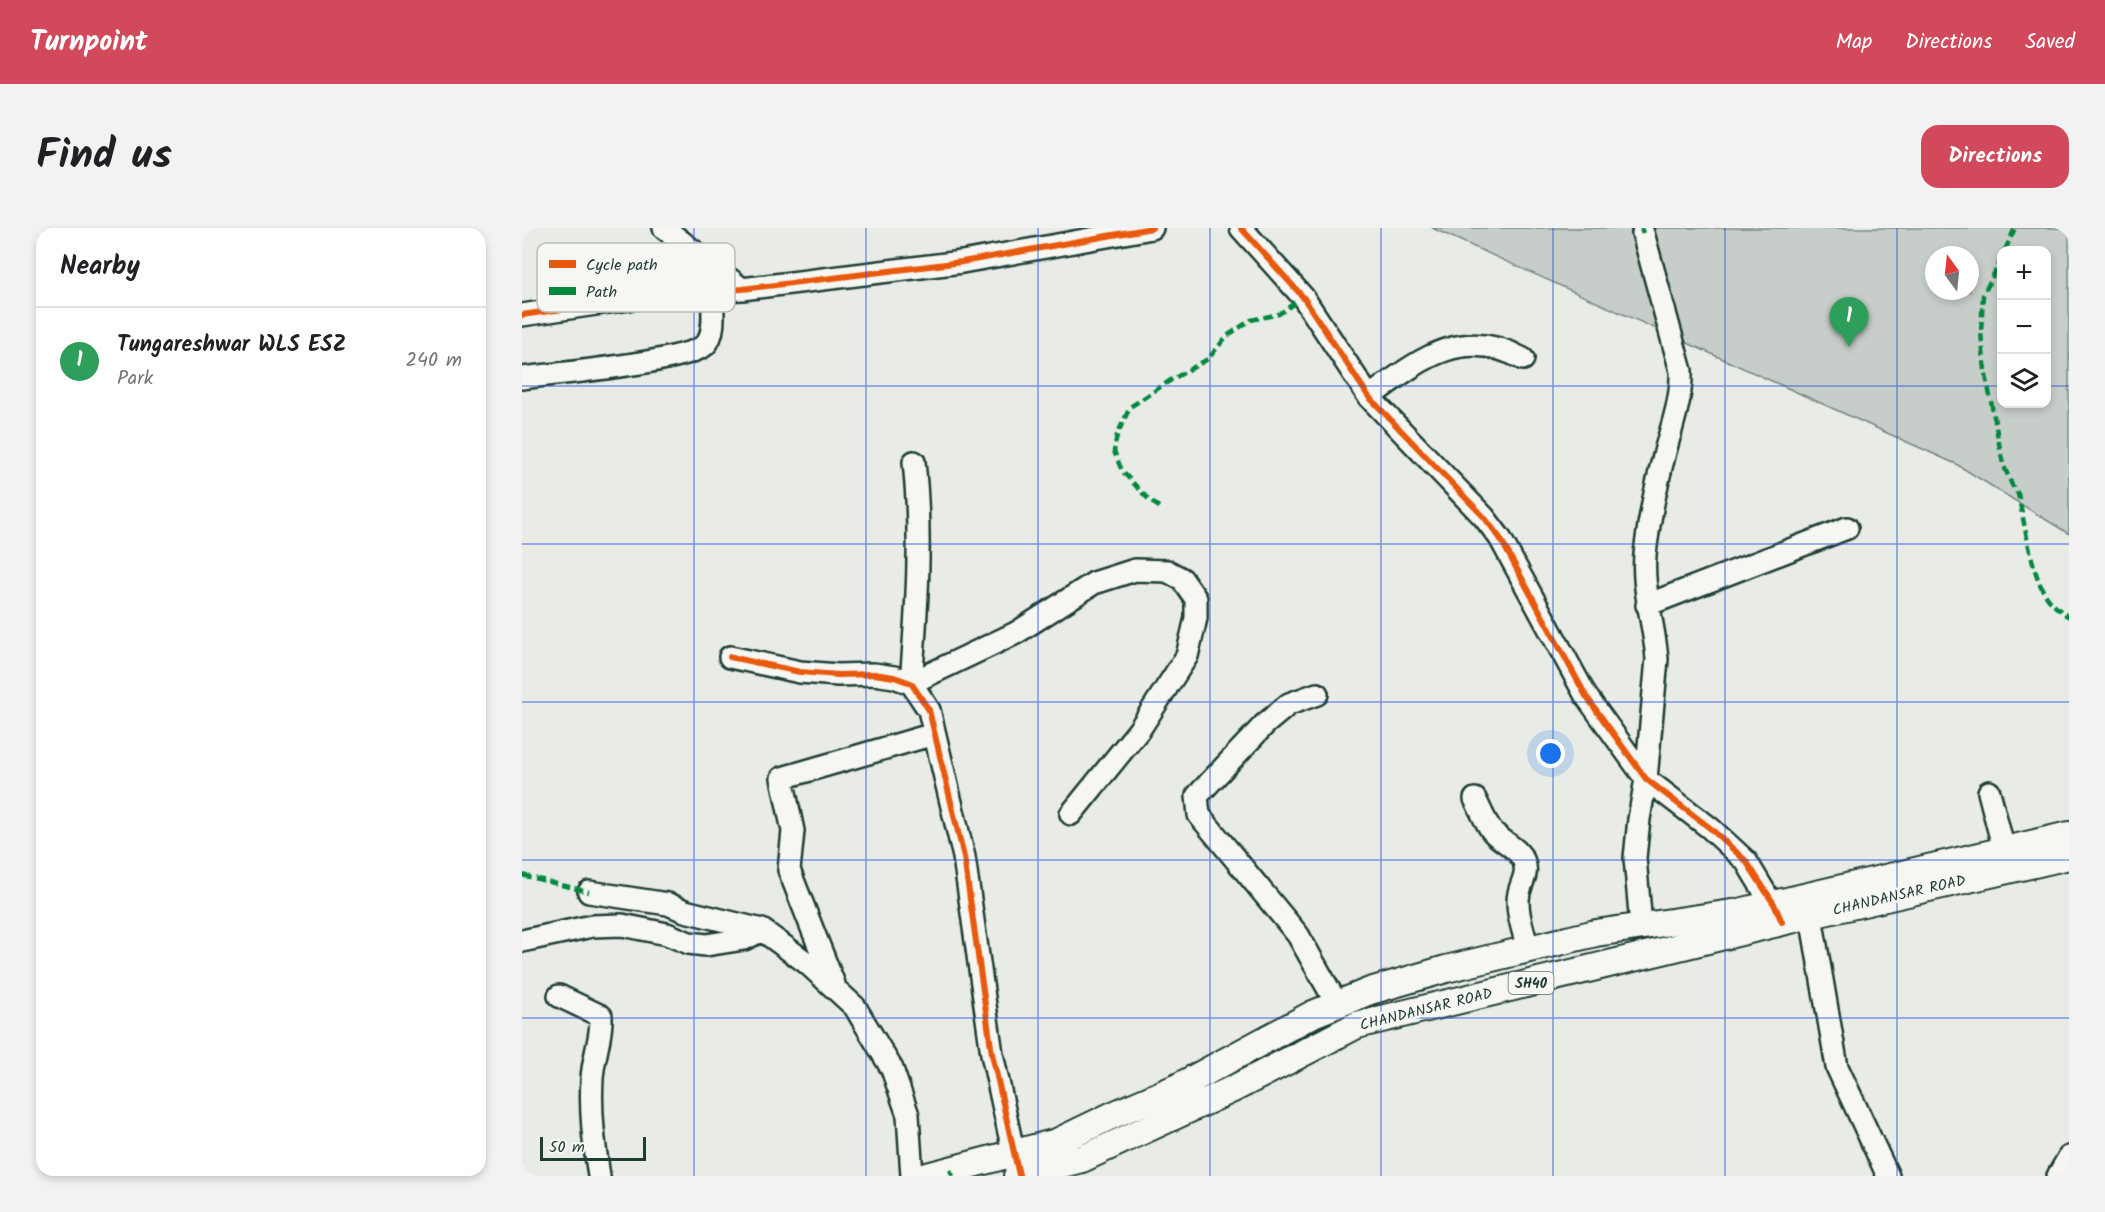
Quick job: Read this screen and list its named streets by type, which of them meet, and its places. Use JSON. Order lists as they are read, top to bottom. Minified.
{"streets":{"main road":["CHANDANSAR ROAD","SH40"]},"legend":["Cycle path","Path"],"scale_bar":"50 m","north":"top","page":{"header":"Turnpoint","nav":["Map","Directions","Saved"],"title":"Find us","buttons":"Directions","heading":"Nearby","map_buttons":["+","−"],"pins":"1","list":[{"mark":"1","name":"Tungareshwar WLS ESZ","note":"Park","value":"240 m"}],"scale":"50 m"}}
